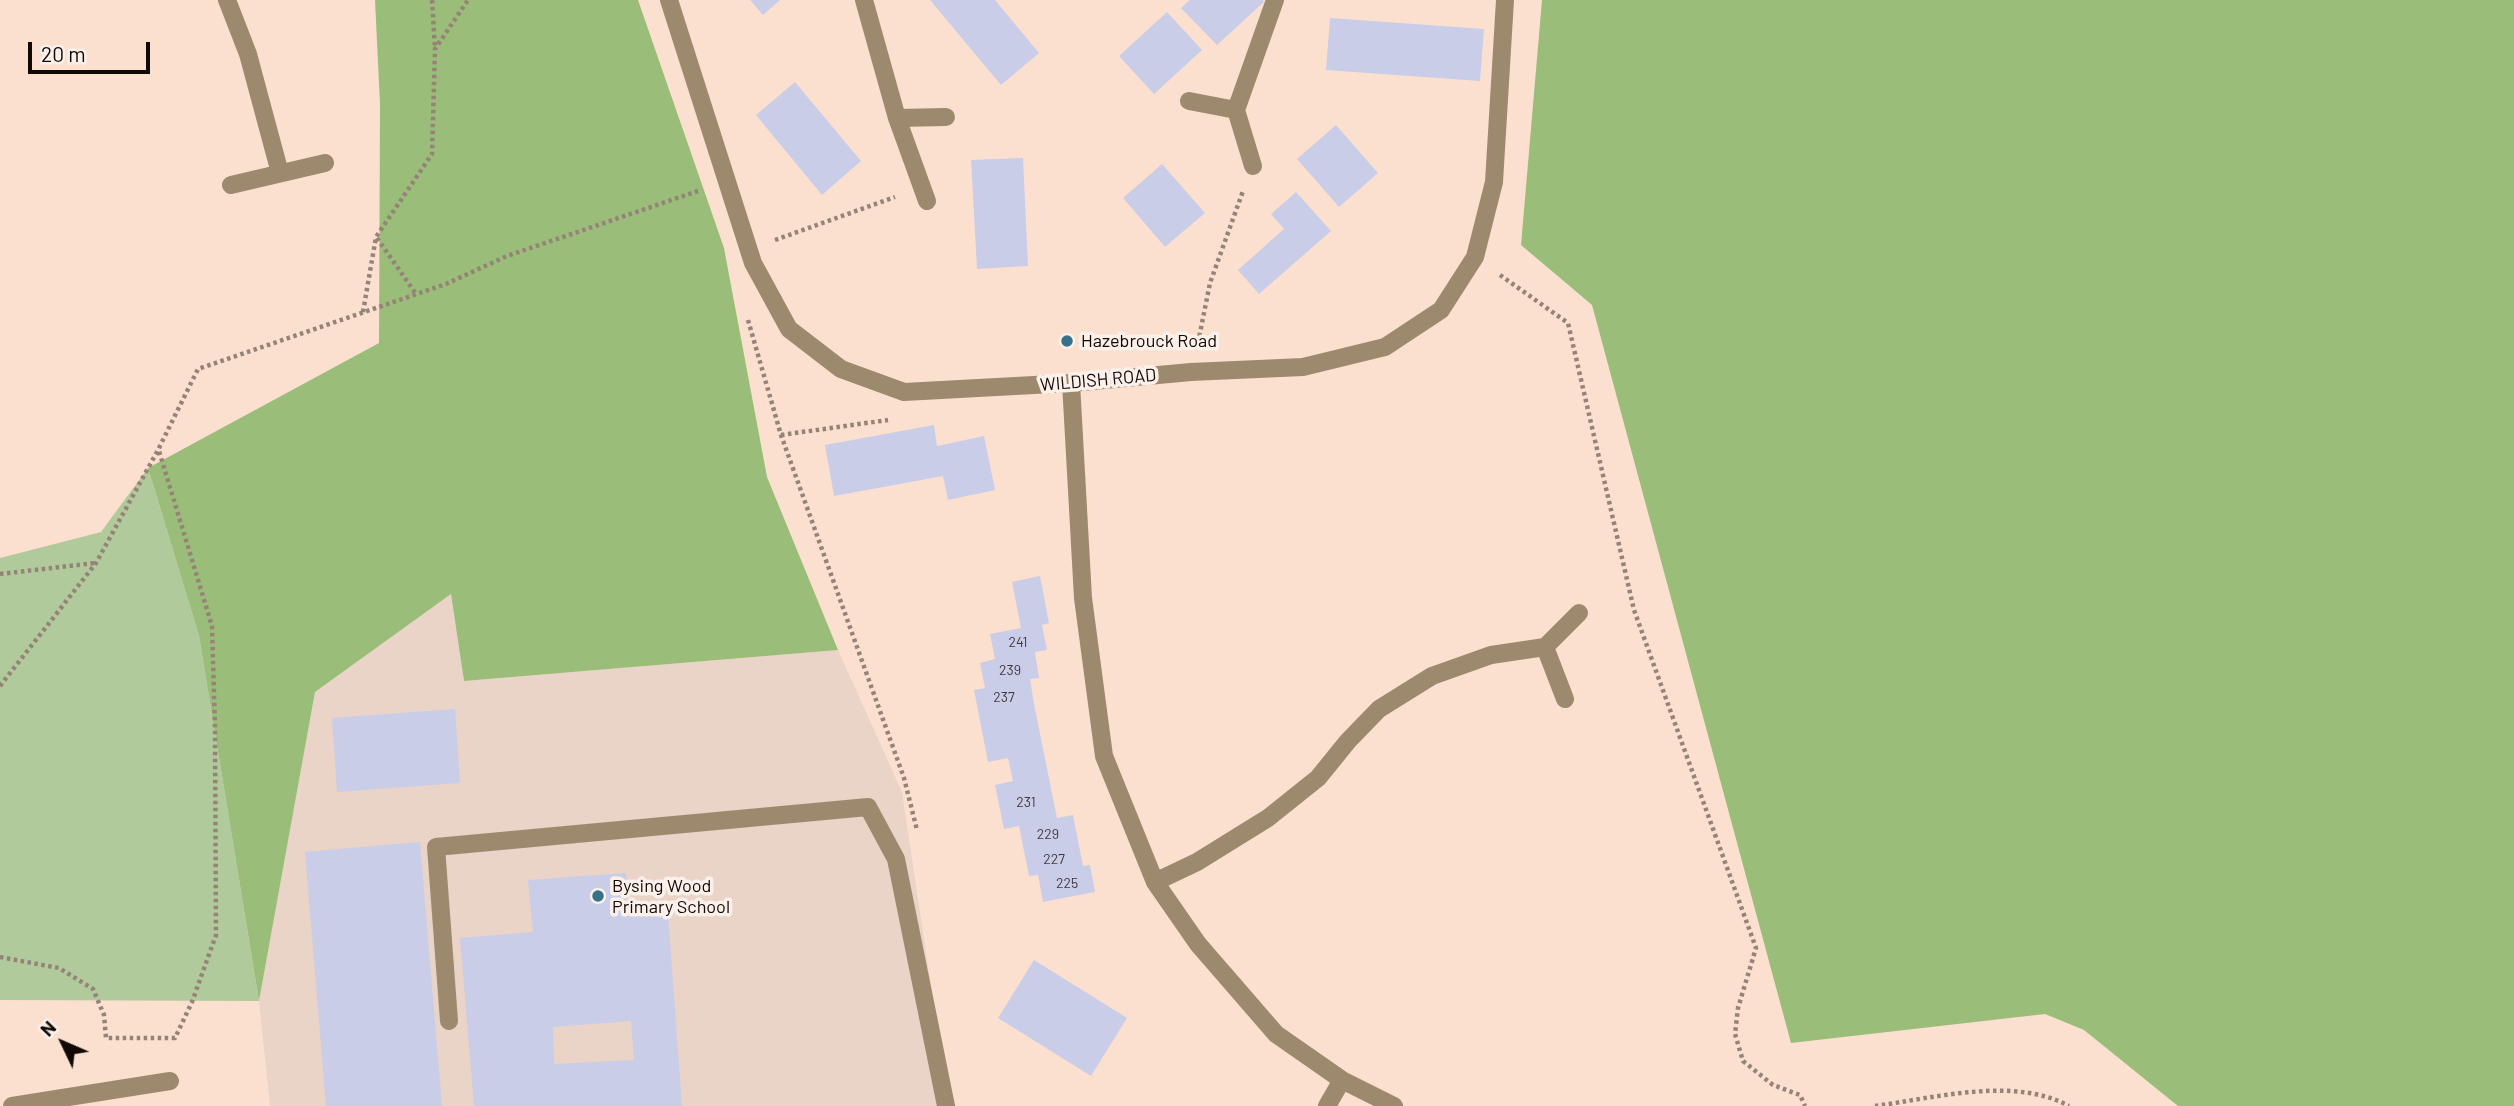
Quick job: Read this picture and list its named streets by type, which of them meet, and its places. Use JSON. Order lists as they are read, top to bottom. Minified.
{"streets":{"street":["WILDISH ROAD"]},"places":["Hazebrouck Road","Bysing Wood Primary School"],"house_numbers":["241","239","237","231","229","227","225"],"scale_bar":"20 m","north":"top left"}
